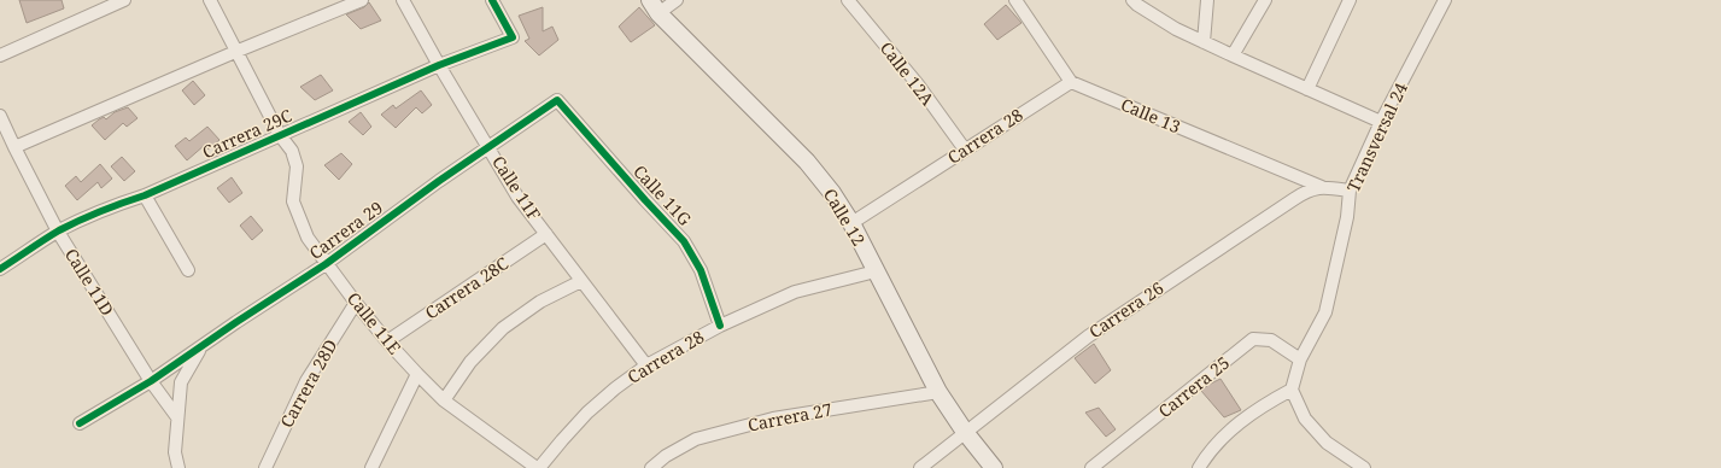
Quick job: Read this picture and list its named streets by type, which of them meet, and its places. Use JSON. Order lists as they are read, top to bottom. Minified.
{"streets":{"street":["Calle 12A","Calle 13","Carrera 29C","Carrera 28","Transversal 24","Calle 11F","Calle 11G","Calle 12","Carrera 29","Calle 11D","Carrera 28C","Carrera 26","Calle 11E","Carrera 28D","Carrera 25","Carrera 27"]},"crossings":[["Calle 12A","Carrera 28"],["Calle 13","Carrera 28"],["Calle 13","Carrera 26"],["Carrera 29C","Calle 11F"],["Carrera 29C","Calle 11D"],["Carrera 29C","Calle 11E"],["Carrera 28","Calle 11F"],["Carrera 28","Calle 11G"],["Carrera 28","Calle 12"],["Carrera 28","Calle 11E"],["Transversal 24","Carrera 26"],["Transversal 24","Carrera 25"],["Calle 11F","Carrera 29"],["Calle 11F","Carrera 28C"],["Calle 11G","Carrera 29"],["Calle 12","Carrera 26"],["Calle 12","Carrera 27"],["Carrera 29","Calle 11D"],["Carrera 29","Calle 11E"],["Carrera 28C","Calle 11E"],["Calle 11E","Carrera 28D"]]}
